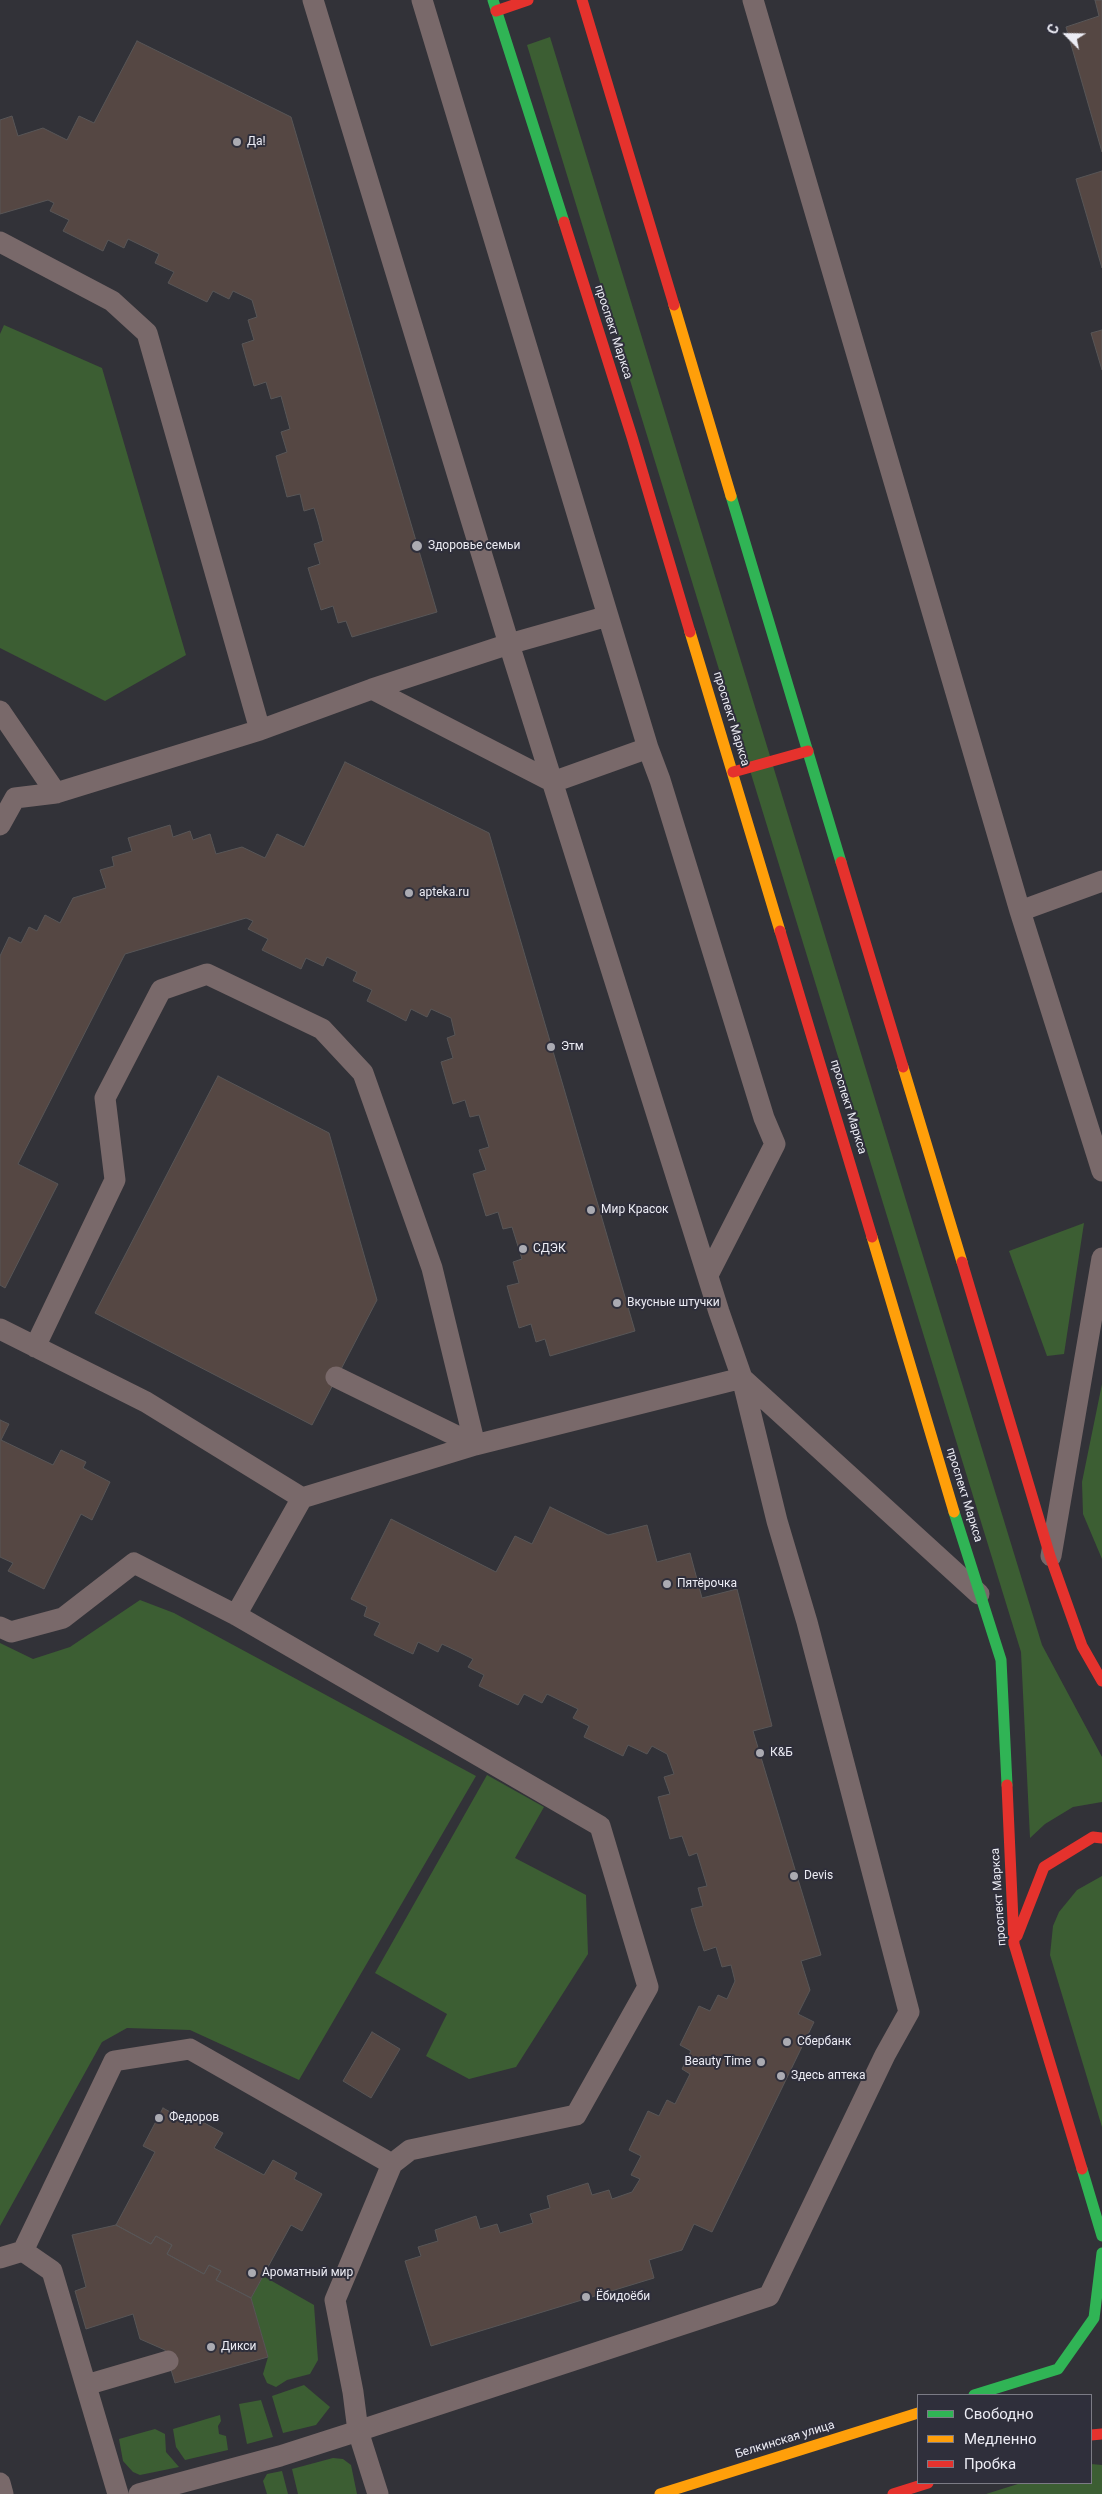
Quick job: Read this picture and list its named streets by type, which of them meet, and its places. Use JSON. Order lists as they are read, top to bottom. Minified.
{"streets":{"main road":["проспект Маркса","Белкинская улица"]},"places":["Да!","Здоровье семьи","apteka.ru","Этм","Мир Красок","СДЭК","Вкусные штучки","Пятёрочка","К&Б","Devis","Сбербанк","Beauty Time","Здесь аптека","Федоров","Ароматный мир","Ёбидоёби","Дикси"],"legend":["Свободно","Медленно","Пробка"],"north":"top left"}
